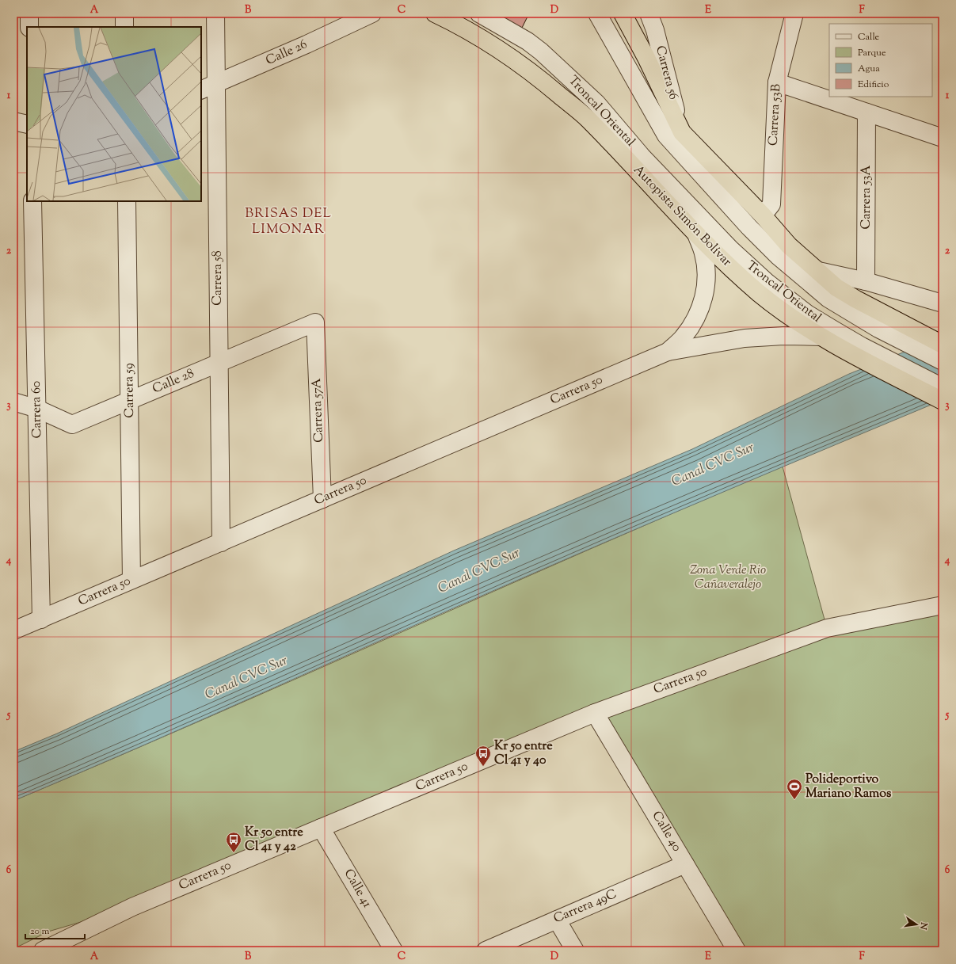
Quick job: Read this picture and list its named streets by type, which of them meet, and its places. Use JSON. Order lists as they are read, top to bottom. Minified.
{"streets":{"highway":["Autopista Simón Bolívar"],"street":["Calle 26","Carrera 56","Troncal Oriental","Carrera 53B","Carrera 53A","Carrera 58","Calle 28","Carrera 59","Carrera 50","Carrera 60","Carrera 57A","Calle 40","Calle 41","Carrera 49C"]},"crossings":[["Calle 26","Carrera 58"],["Troncal Oriental","Autopista Simón Bolívar"],["Autopista Simón Bolívar","Carrera 50"],["Carrera 58","Calle 28"],["Carrera 58","Carrera 50"],["Calle 28","Carrera 59"],["Calle 28","Carrera 60"],["Calle 28","Carrera 57A"],["Carrera 59","Carrera 50"],["Carrera 50","Carrera 60"],["Carrera 50","Carrera 57A"],["Carrera 50","Calle 40"],["Carrera 50","Calle 41"],["Calle 40","Carrera 49C"]],"districts":["BRISAS DEL LIMONAR"],"water":["Canal CVC Sur"],"parks":["Zona Verde Rio Cañaveralejo"],"places":{"bus stop":["Kr 50 entre Cl 41 y 40","Kr 50 entre Cl 41 y 42"],"sports":["Polideportivo Mariano Ramos"]},"legend":["Calle","Parque","Agua","Edificio"],"scale_bar":"20 m","north":"right","grid":{"columns":["A","B","C","D","E","F"],"rows":["1","2","3","4","5","6"]}}
